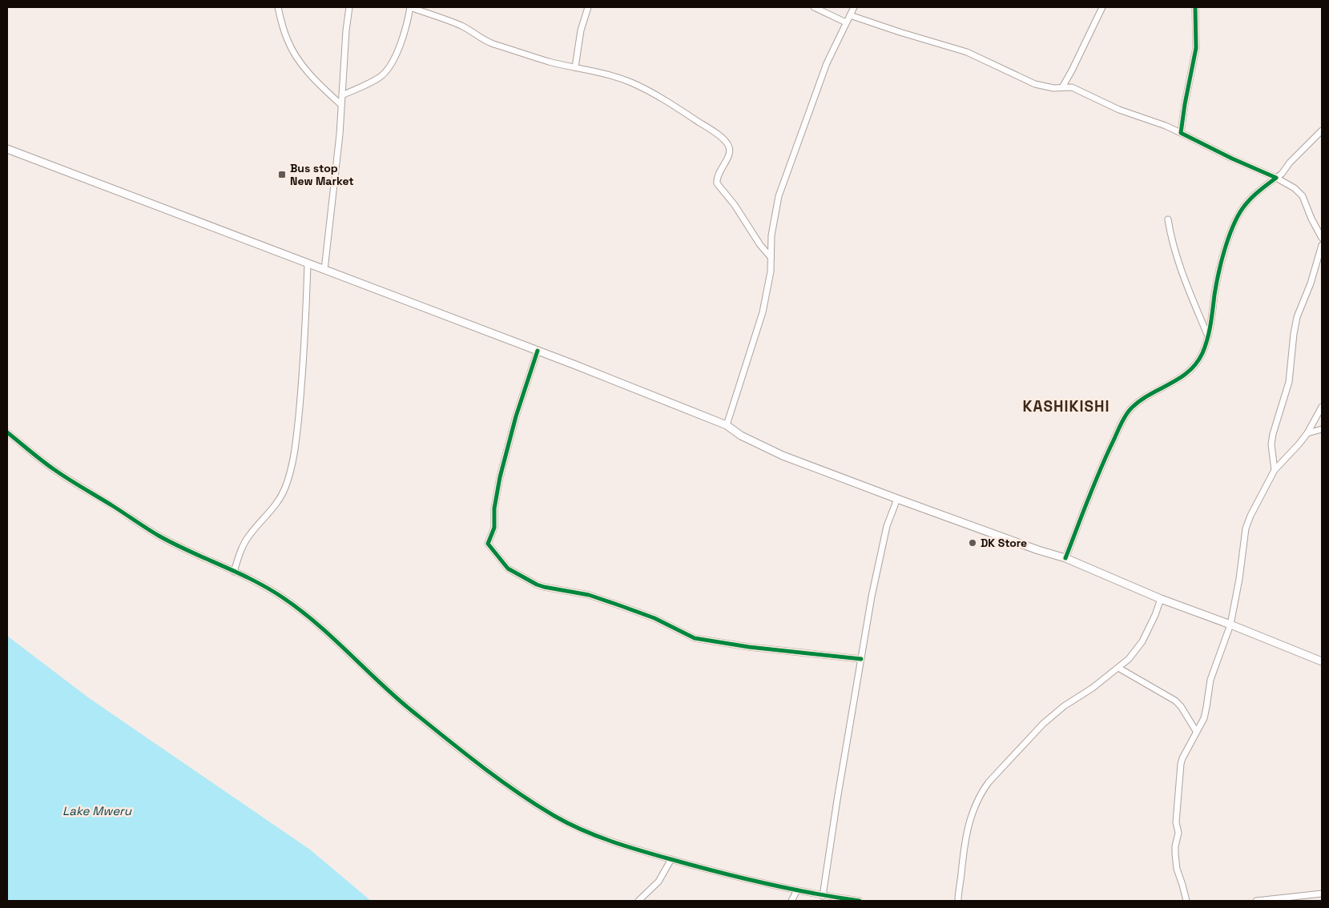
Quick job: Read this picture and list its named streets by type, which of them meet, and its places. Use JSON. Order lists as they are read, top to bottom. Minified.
{"districts":["KASHIKISHI"],"water":["Lake Mweru"],"places":{"transit":["Bus stop New Market"],"other":["DK Store"]}}
